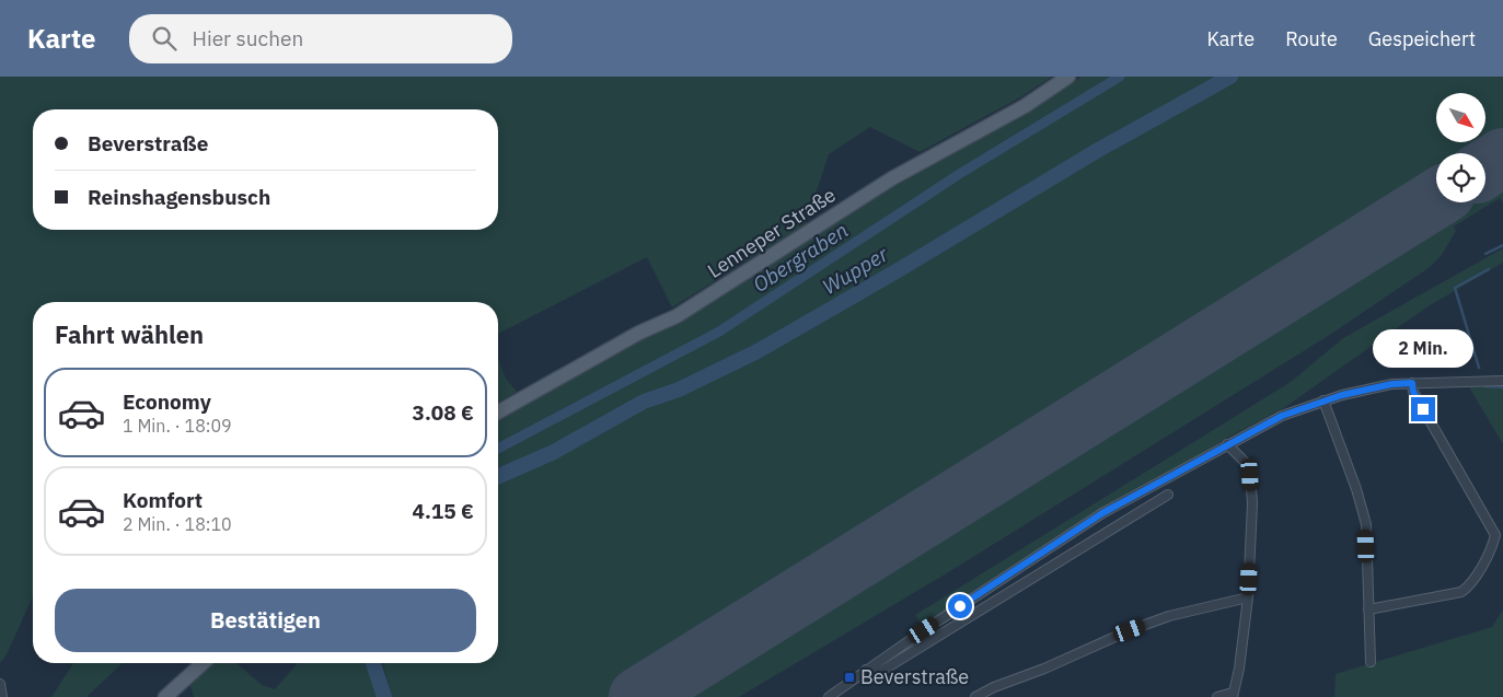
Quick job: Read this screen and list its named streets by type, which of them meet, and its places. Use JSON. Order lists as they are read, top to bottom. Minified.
{"streets":{"main road":["Lenneper Straße"]},"water":["Obergraben","Wupper"],"places":{"transit":["Beverstraße"]},"north":"bottom right","page":{"header":"Karte","search":"Hier suchen","nav":["Karte","Route","Gespeichert"],"banner":["Beverstraße","Reinshagensbusch"],"heading":"Fahrt wählen","bubble":"2 Min.","list":[{"name":"Economy","note":"1 Min. · 18:09","value":"3.08 €"},{"name":"Komfort","note":"2 Min. · 18:10","value":"4.15 €"}],"buttons":"Bestätigen"}}
